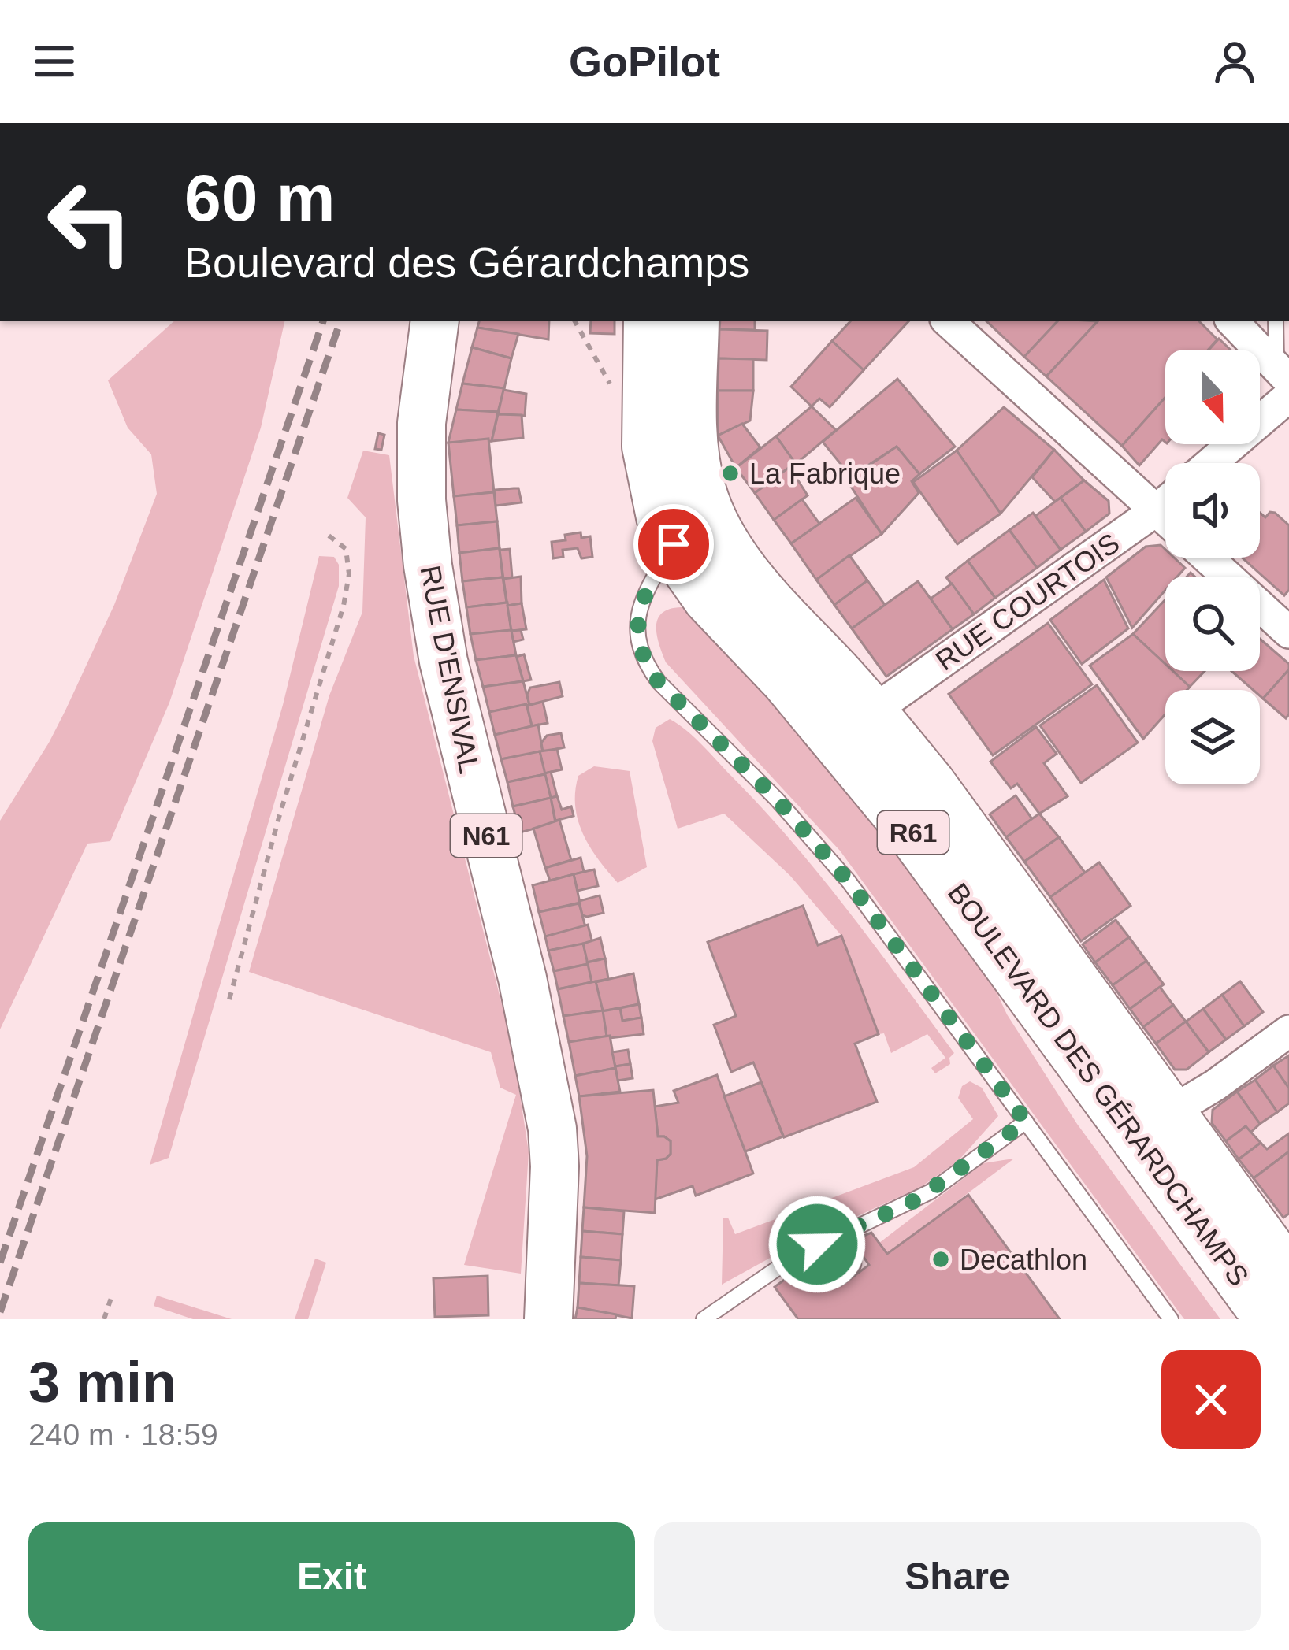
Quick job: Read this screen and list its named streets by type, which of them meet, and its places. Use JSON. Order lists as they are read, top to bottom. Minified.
{"streets":{"highway":["R61","BOULEVARD DES GÉRARDCHAMPS"],"main road":["RUE D'ENSIVAL","N61"],"street":["RUE COURTOIS"]},"crossings":[["RUE COURTOIS","BOULEVARD DES GÉRARDCHAMPS"]],"places":["La Fabrique","Decathlon"],"north":"bottom","page":{"header":"GoPilot","turn":["60 m","Boulevard des Gérardchamps"],"heading":["3 min","240 m · 18:59"],"buttons":["Exit","Share"]}}
